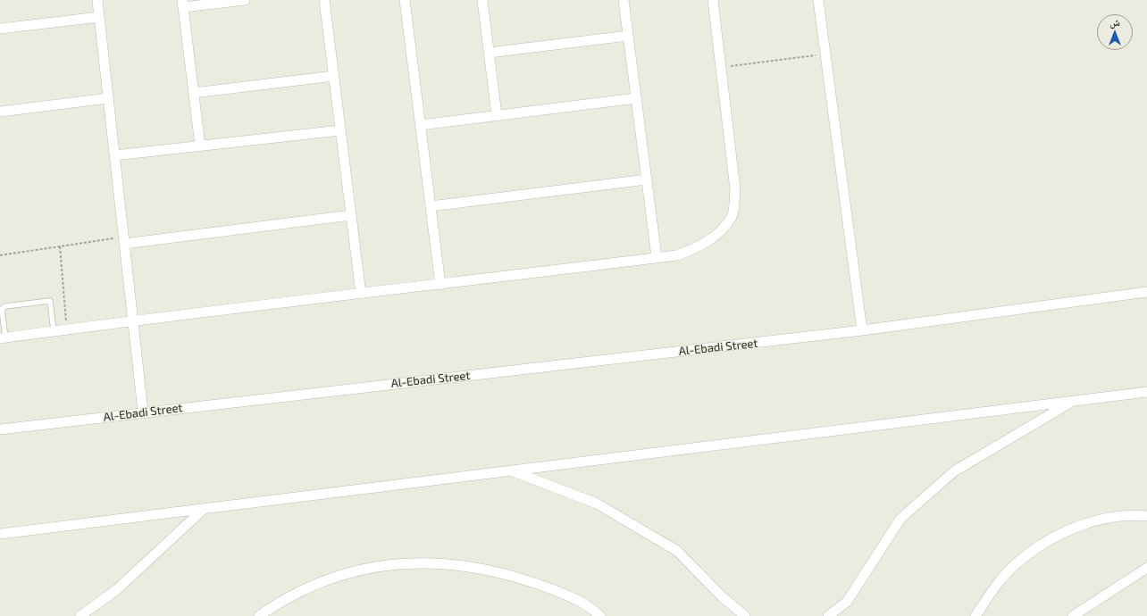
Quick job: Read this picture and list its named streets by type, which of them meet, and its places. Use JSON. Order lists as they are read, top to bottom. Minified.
{"streets":{"street":["Al-Ebadi Street"]},"north":"top"}
